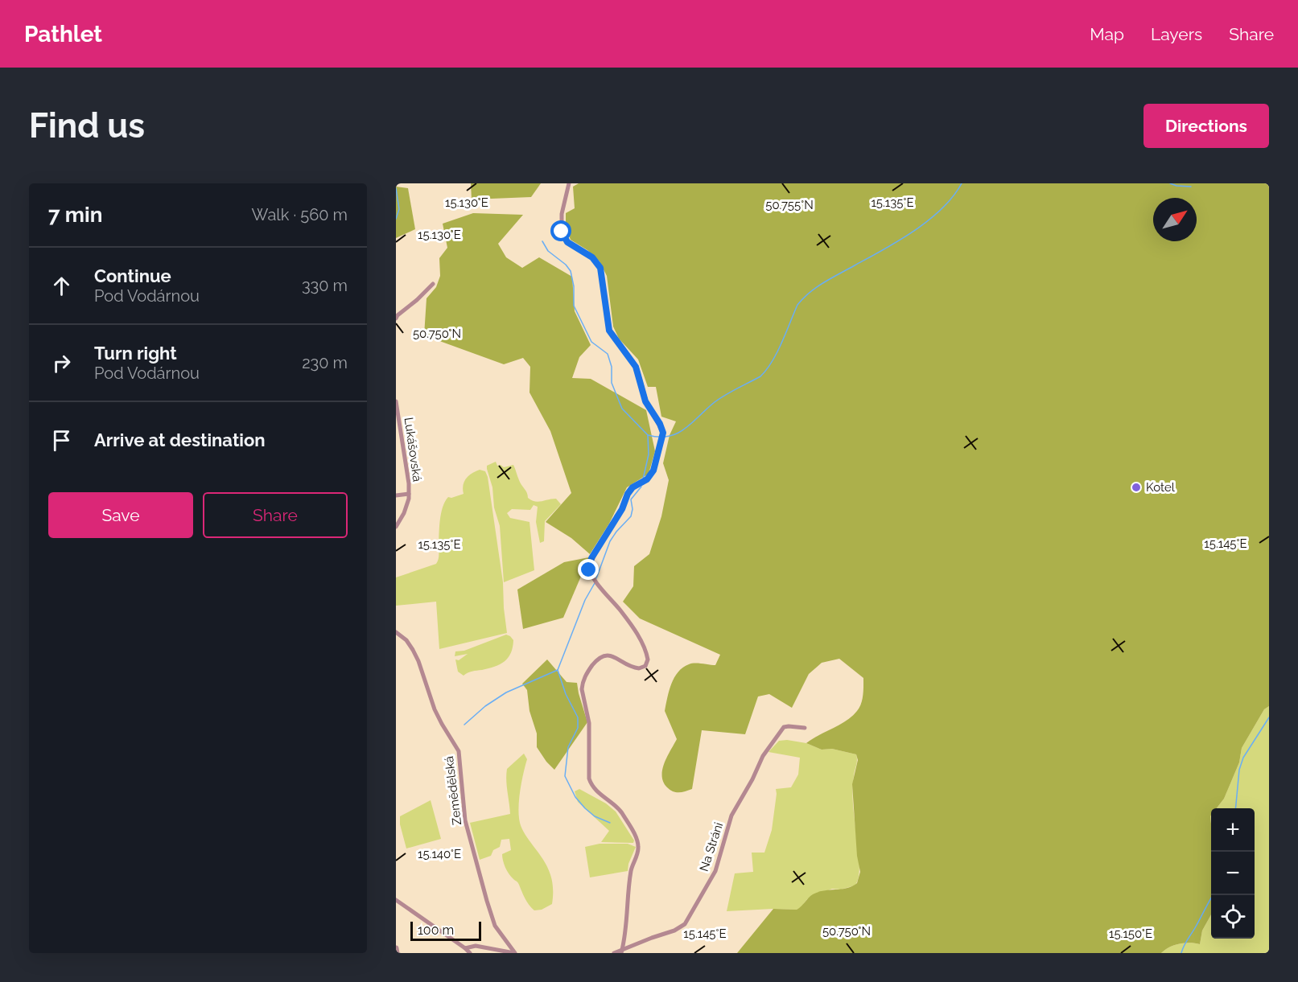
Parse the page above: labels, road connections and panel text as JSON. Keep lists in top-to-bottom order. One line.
{"streets":{"street":["Lukášovská","Zemědělská","Na Stráni"]},"places":["Kotel"],"scale_bar":"100 m","north":"top right","page":{"header":"Pathlet","nav":["Map","Layers","Share"],"buttons":["Directions",["Save","Share"]],"title":"Find us","heading":["7 min","Walk · 560 m"],"list":[["Continue","Pod Vodárnou","330 m"],["Turn right","Pod Vodárnou","230 m"],"Arrive at destination"],"map_buttons":["+","−"],"scale":"100 m"},"coordinates":["15.130°E","15.135°E","50.755°N","50.750°N","15.145°E","15.140°E","15.150°E"]}
